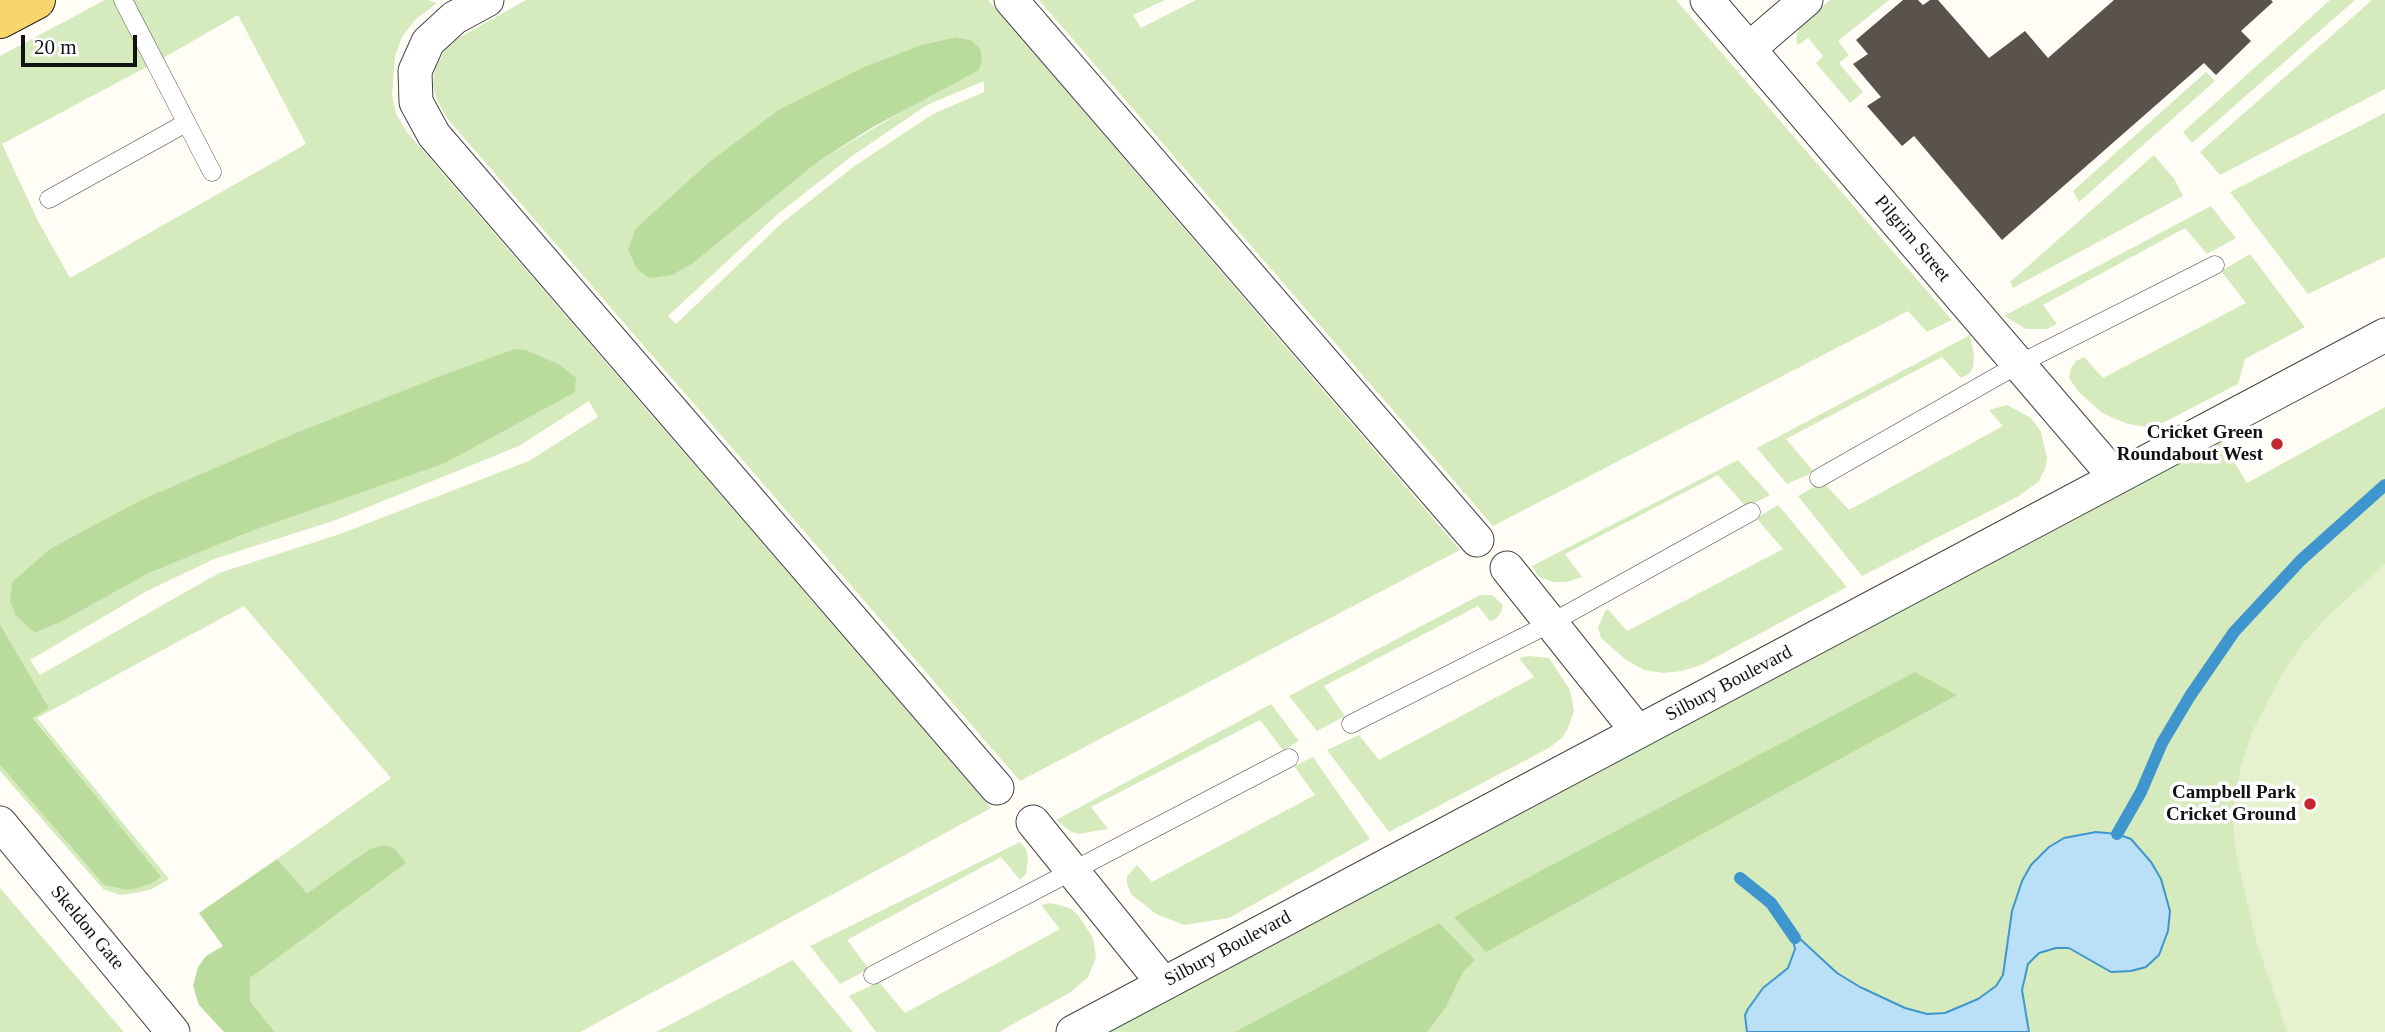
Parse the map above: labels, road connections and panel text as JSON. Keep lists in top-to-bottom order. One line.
{"streets":{"street":["Pilgrim Street","Silbury Boulevard","Skeldon Gate"]},"crossings":[["Pilgrim Street","Silbury Boulevard"]],"places":["Cricket Green Roundabout West","Campbell Park Cricket Ground"],"scale_bar":"20 m"}
